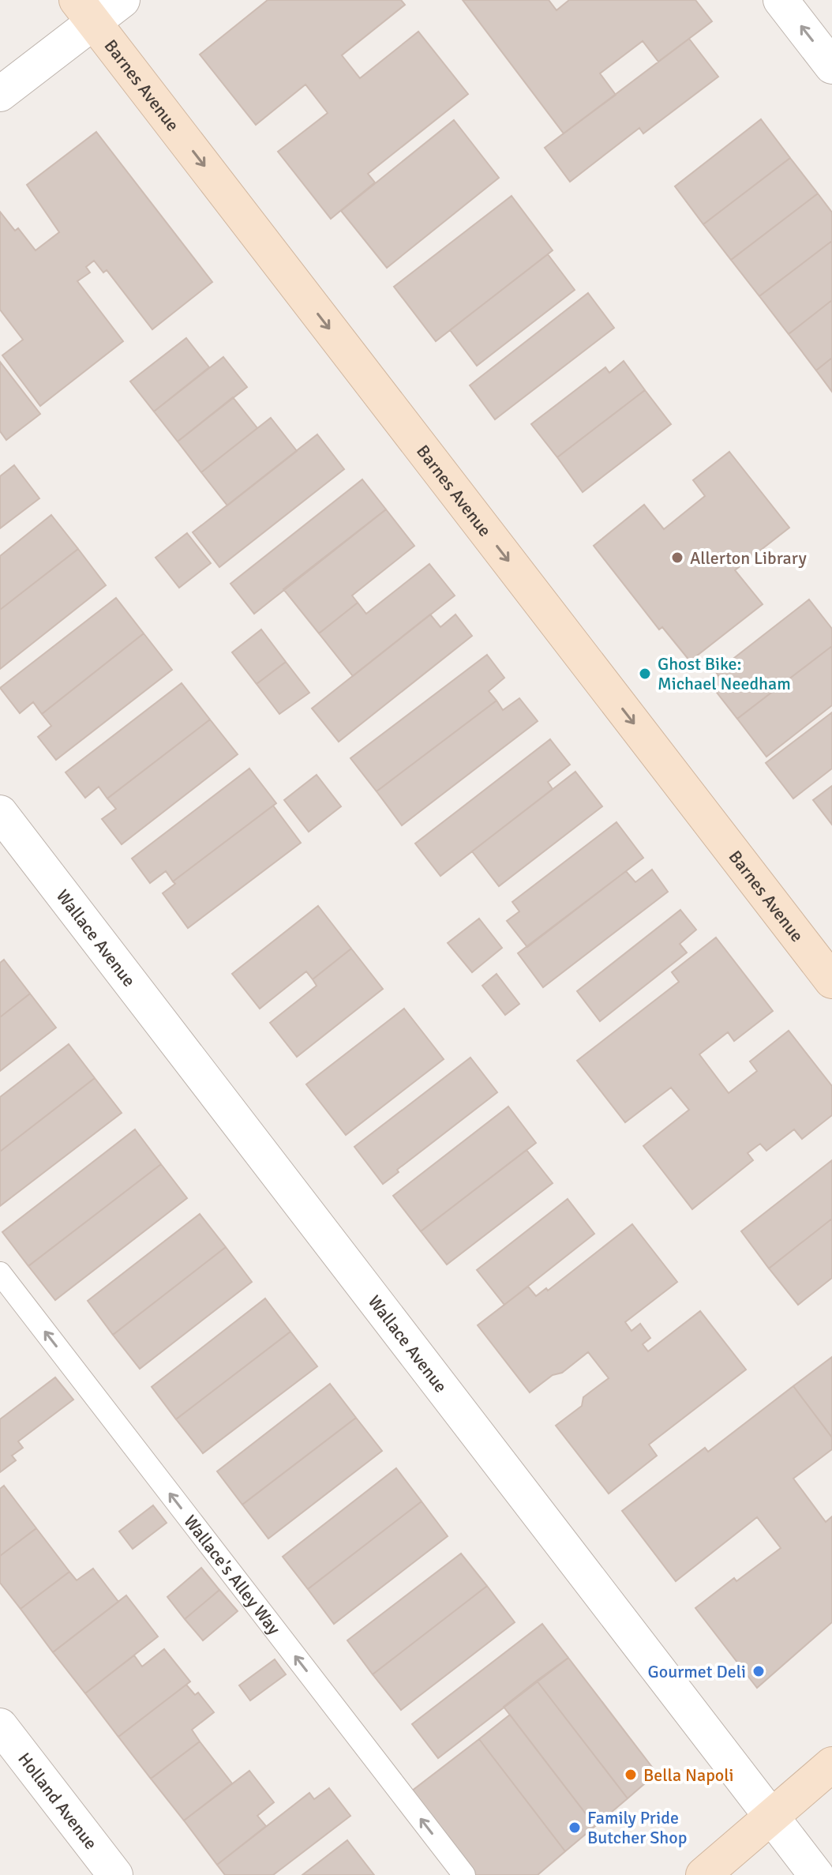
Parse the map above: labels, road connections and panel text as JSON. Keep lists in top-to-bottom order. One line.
{"streets":{"street":["Barnes Avenue","Wallace Avenue","Holland Avenue"],"lane":["Wallace's Alley Way"]},"one_way":["Barnes Avenue","Wallace's Alley Way"],"places":["Allerton Library","Ghost Bike: Michael Needham","Gourmet Deli","Bella Napoli","Family Pride Butcher Shop"]}
